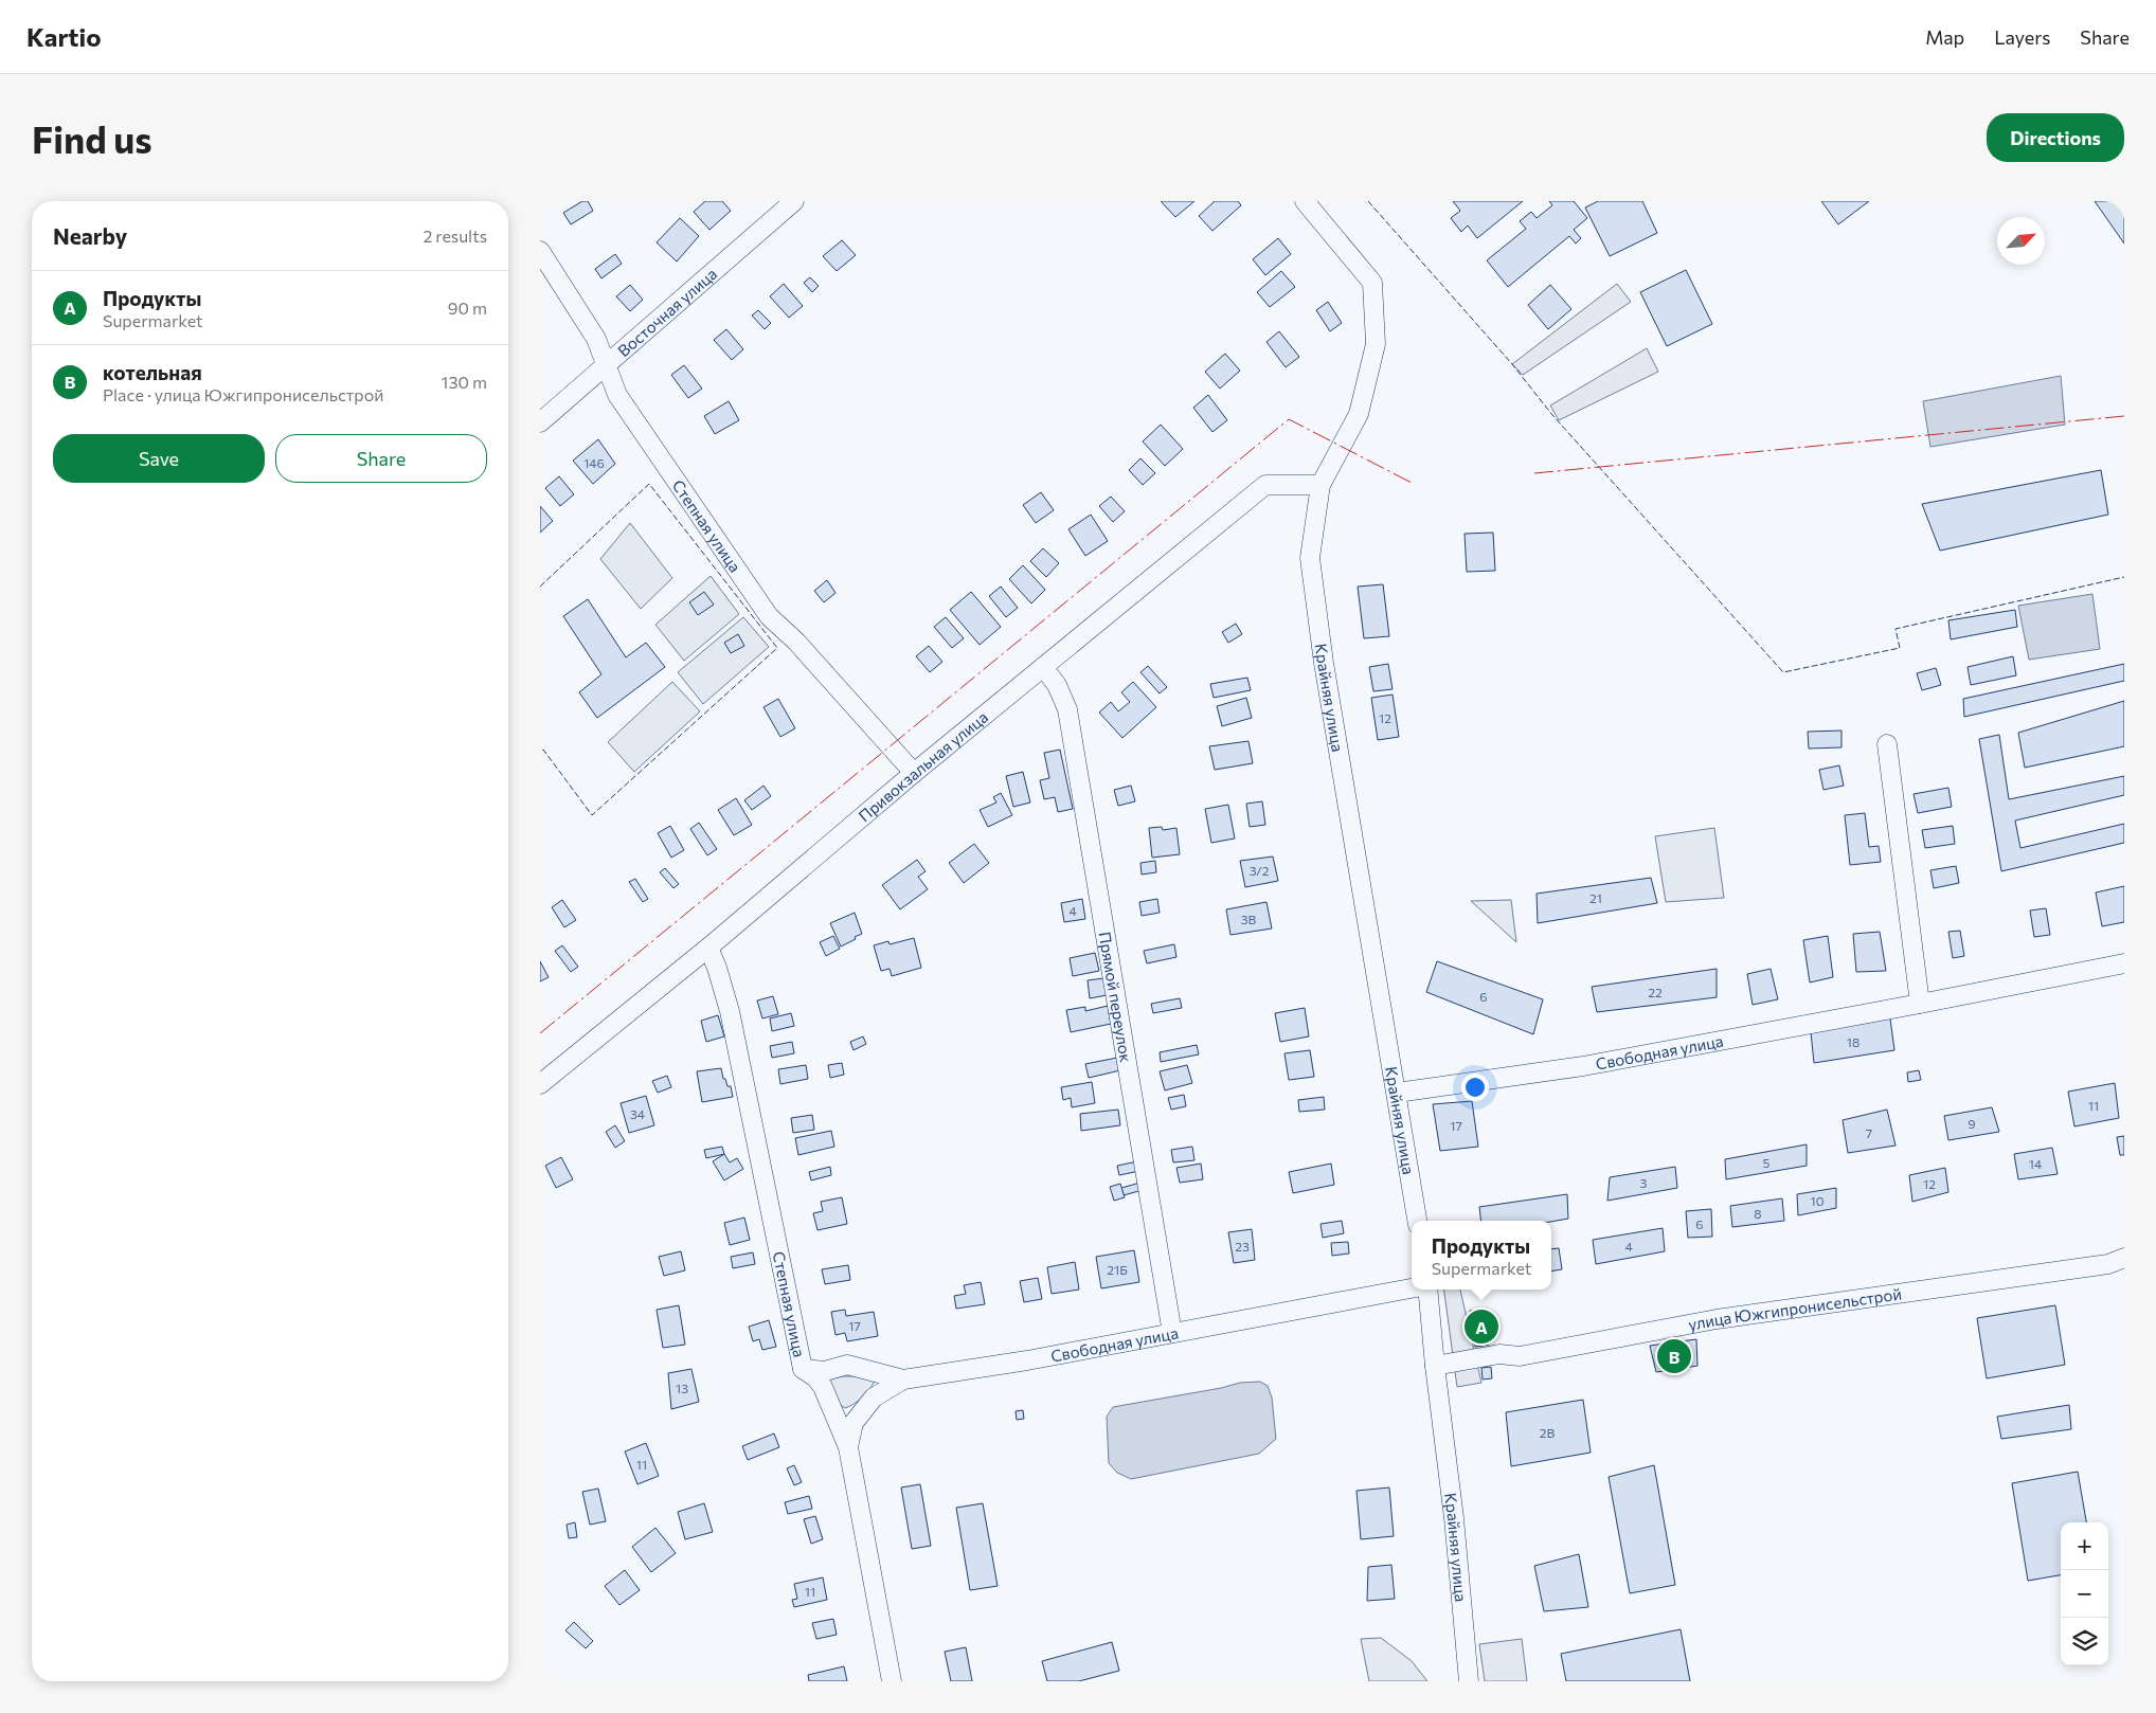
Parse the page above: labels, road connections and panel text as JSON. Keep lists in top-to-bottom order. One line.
{"streets":{"street":["Восточная улица","Степная улица","Крайняя улица","Привокзальная улица","Прямой переулок","Свободная улица","улица Южгипронисельстрой"]},"crossings":[["Восточная улица","Степная улица"],["Степная улица","Привокзальная улица"],["Степная улица","Свободная улица"],["Крайняя улица","Привокзальная улица"],["Крайняя улица","Свободная улица"],["Крайняя улица","улица Южгипронисельстрой"],["Привокзальная улица","Прямой переулок"],["Прямой переулок","Свободная улица"]],"house_numbers":["146","12","3/2","21","4","3В","22","6","18","11","34","9","17","7","5","14","3","12","10","8","6","23","4","21Б","17","13","2В","11","11"],"north":"top right","page":{"header":"Kartio","nav":["Map","Layers","Share"],"buttons":["Directions",["Save","Share"]],"title":"Find us","heading":["Nearby","2 results"],"list":[{"mark":"A","name":"Продукты","note":"Supermarket","value":"90 m"},{"mark":"B","name":"котельная","note":"Place · улица Южгипронисельстрой","value":"130 m"}],"popup":["Продукты","Supermarket"],"pins":["A","B"],"map_buttons":["+","−"]}}
